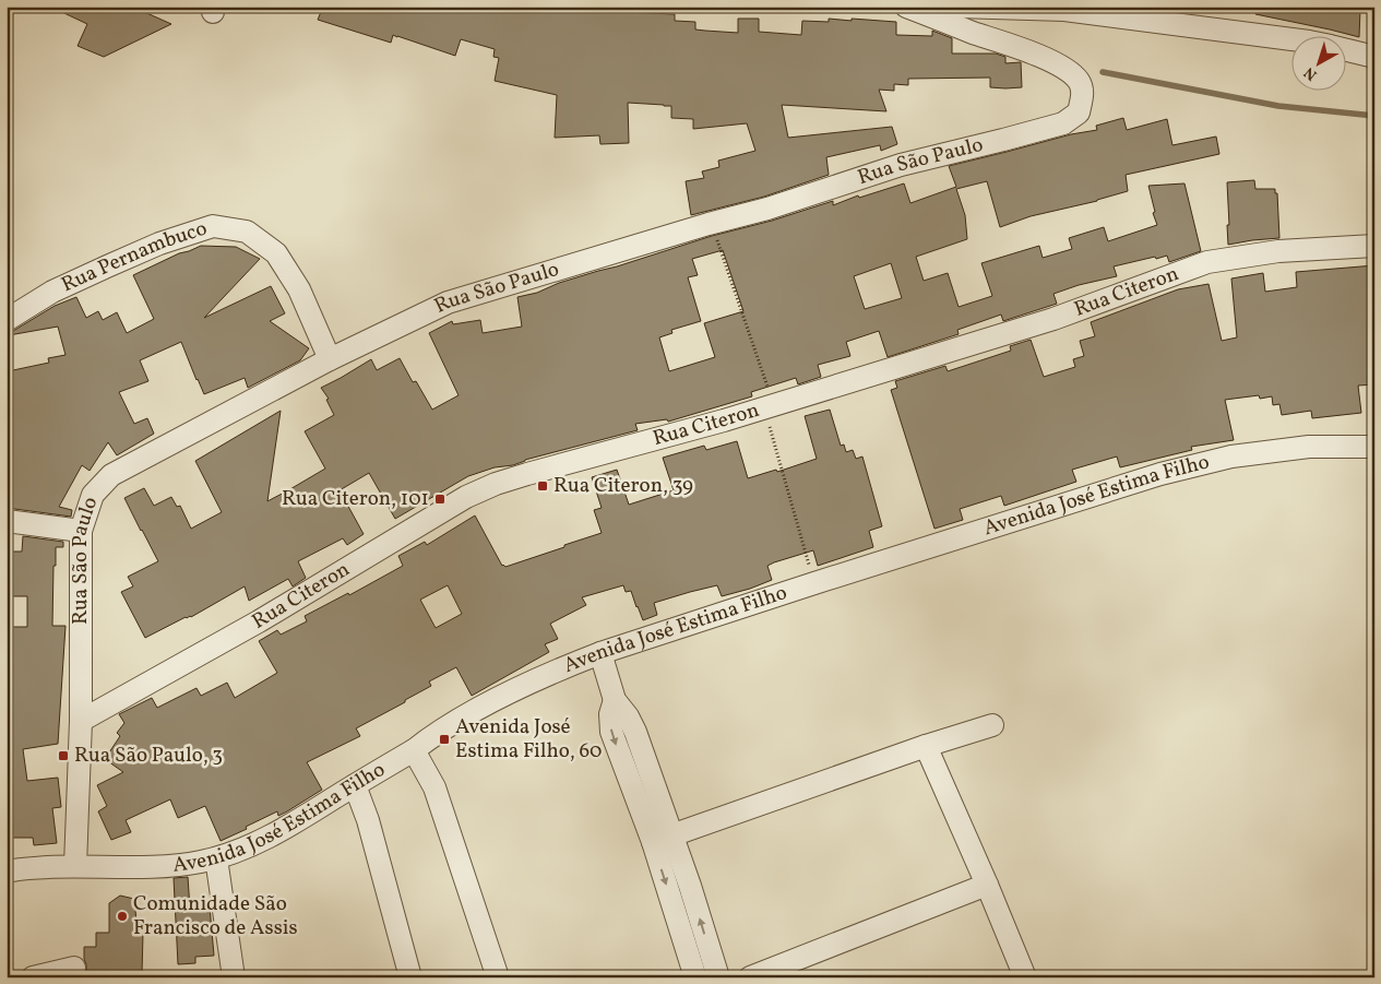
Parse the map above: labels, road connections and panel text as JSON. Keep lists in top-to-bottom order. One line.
{"streets":{"street":["Rua São Paulo","Rua Pernambuco","Rua Citeron","Avenida José Estima Filho"]},"crossings":[["Rua São Paulo","Rua Pernambuco"],["Rua São Paulo","Rua Citeron"],["Rua São Paulo","Avenida José Estima Filho"]],"places":{"transit":["Rua Citeron, 39","Rua Citeron, 101","Avenida José Estima Filho, 60","Rua São Paulo, 3"],"other":["Comunidade São Francisco de Assis"]},"north":"bottom left"}
